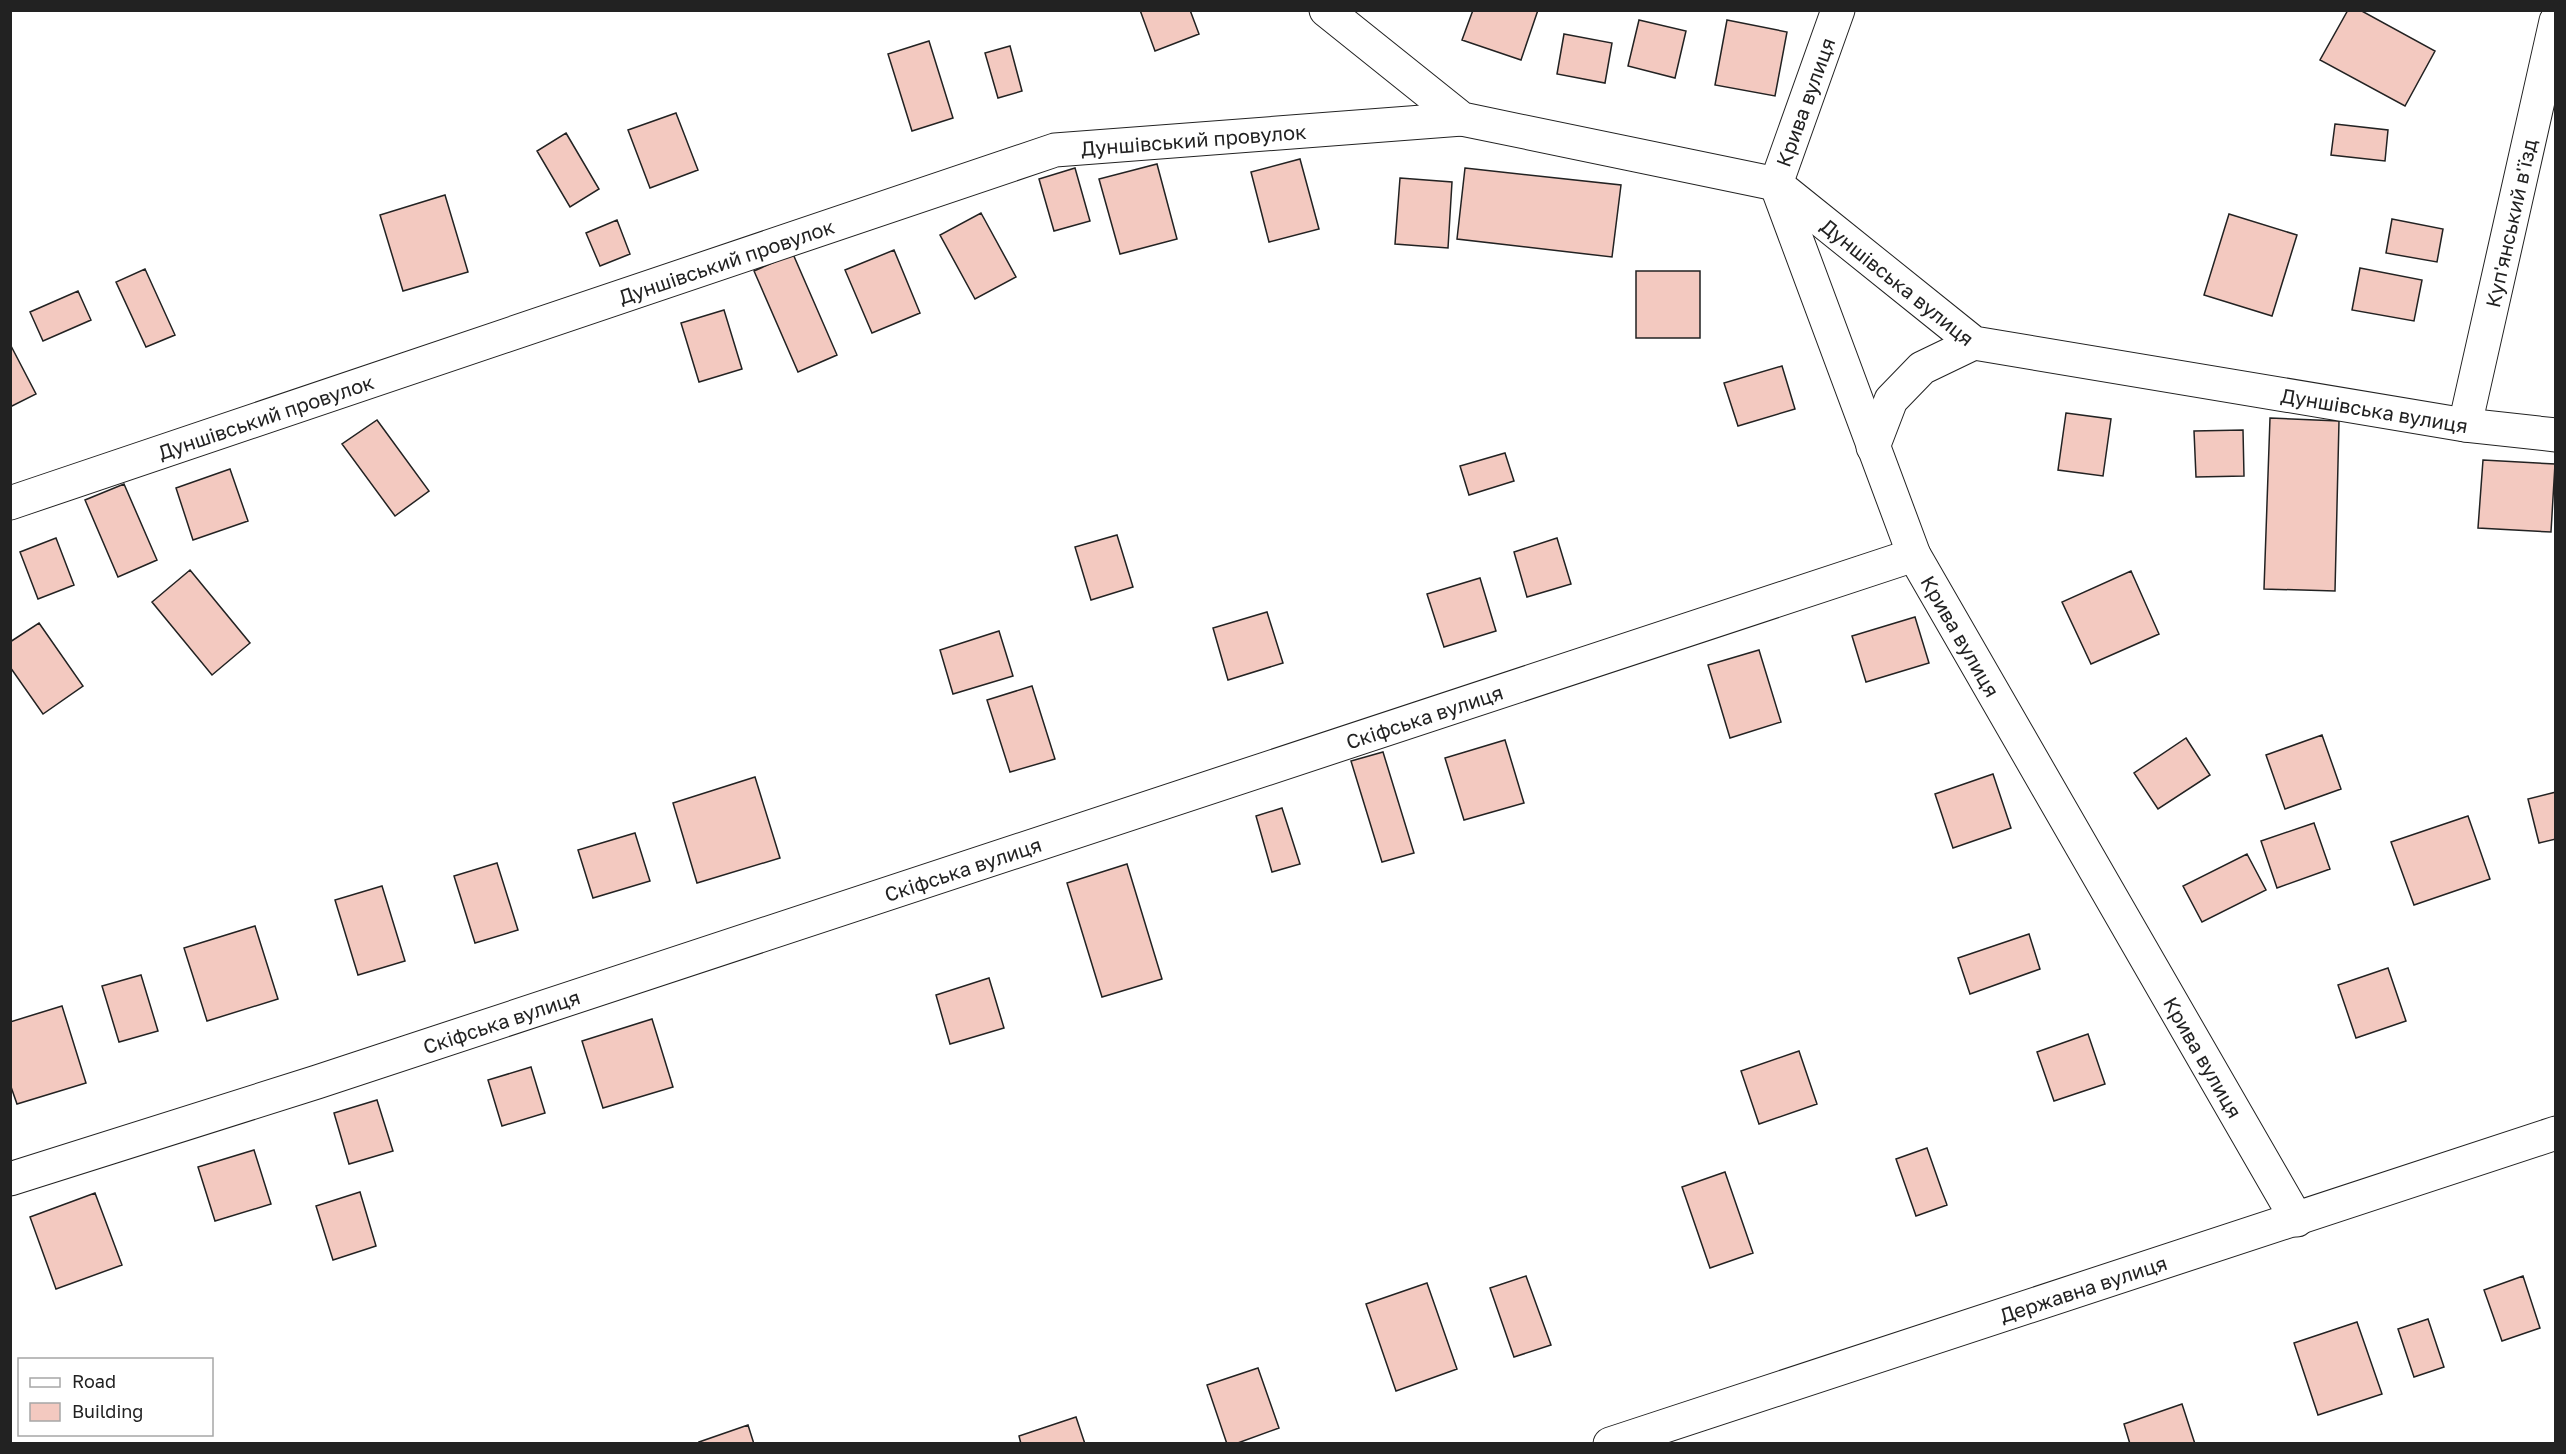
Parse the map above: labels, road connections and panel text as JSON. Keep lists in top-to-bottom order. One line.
{"streets":{"street":["Крива вулиця","Дуншівський провулок","Куп'янський в'їзд","Дуншівська вулиця","Скіфська вулиця","Державна вулиця"]},"crossings":[["Крива вулиця","Дуншівська вулиця"],["Крива вулиця","Скіфська вулиця"],["Крива вулиця","Державна вулиця"],["Дуншівський провулок","Дуншівська вулиця"],["Куп'янський в'їзд","Дуншівська вулиця"]],"legend":["Road","Building"]}
